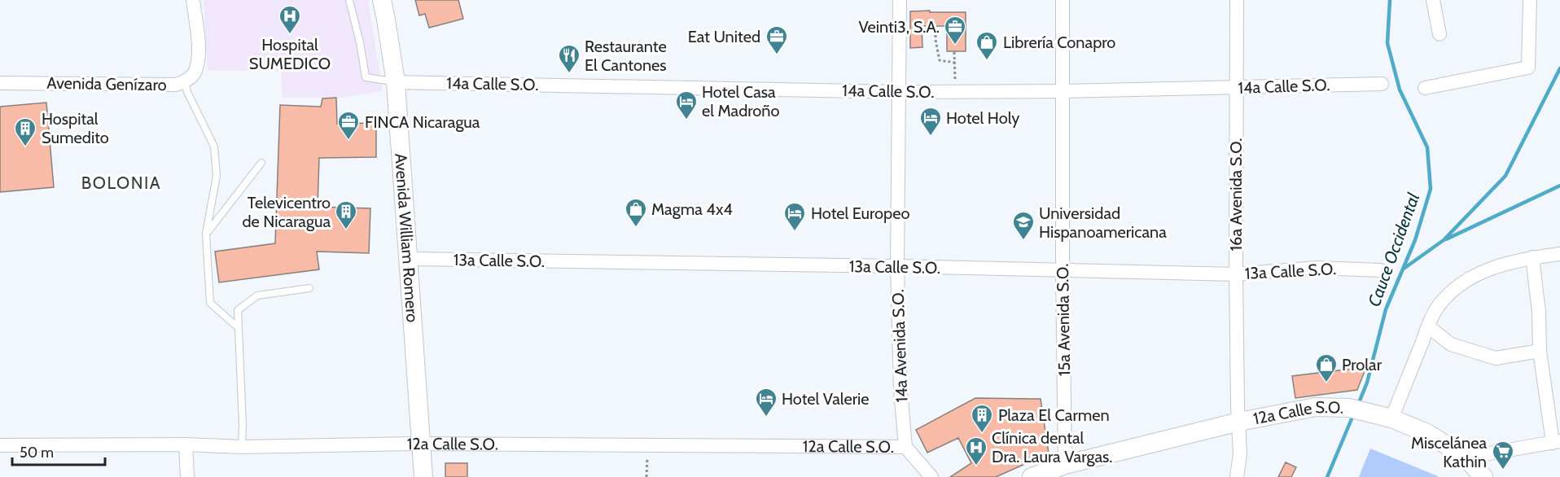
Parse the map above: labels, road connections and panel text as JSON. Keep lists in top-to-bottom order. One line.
{"streets":{"street":["Avenida Genízaro","14a Calle S.O.","16a Avenida S.O.","Avenida William Romero","13a Calle S.O.","15a Avenida S.O.","14a Avenida S.O.","12a Calle S.O."]},"crossings":[["14a Calle S.O.","16a Avenida S.O."],["14a Calle S.O.","Avenida William Romero"],["14a Calle S.O.","15a Avenida S.O."],["14a Calle S.O.","14a Avenida S.O."],["16a Avenida S.O.","13a Calle S.O."],["16a Avenida S.O.","12a Calle S.O."],["Avenida William Romero","13a Calle S.O."],["Avenida William Romero","12a Calle S.O."],["13a Calle S.O.","15a Avenida S.O."],["13a Calle S.O.","14a Avenida S.O."],["15a Avenida S.O.","12a Calle S.O."],["14a Avenida S.O.","12a Calle S.O."]],"districts":["BOLONIA"],"water":["Cauce Occidental"],"places":{"hospital":["Hospital SUMEDICO","Clínica dental Dra. Laura Vargas."],"office":["Veinti3, S.A.","Eat United","FINCA Nicaragua"],"shop":["Librería Conapro","Magma 4x4","Prolar"],"restaurant":["Restaurante El Cantones"],"hotel":["Hotel Casa el Madroño","Hotel Holy","Hotel Europeo","Hotel Valerie"],"building":["Hospital Sumedito","Televicentro de Nicaragua","Plaza El Carmen"],"school or university":["Universidad Hispanoamericana"],"supermarket":["Miscelánea Kathin"]},"scale_bar":"50 m"}
